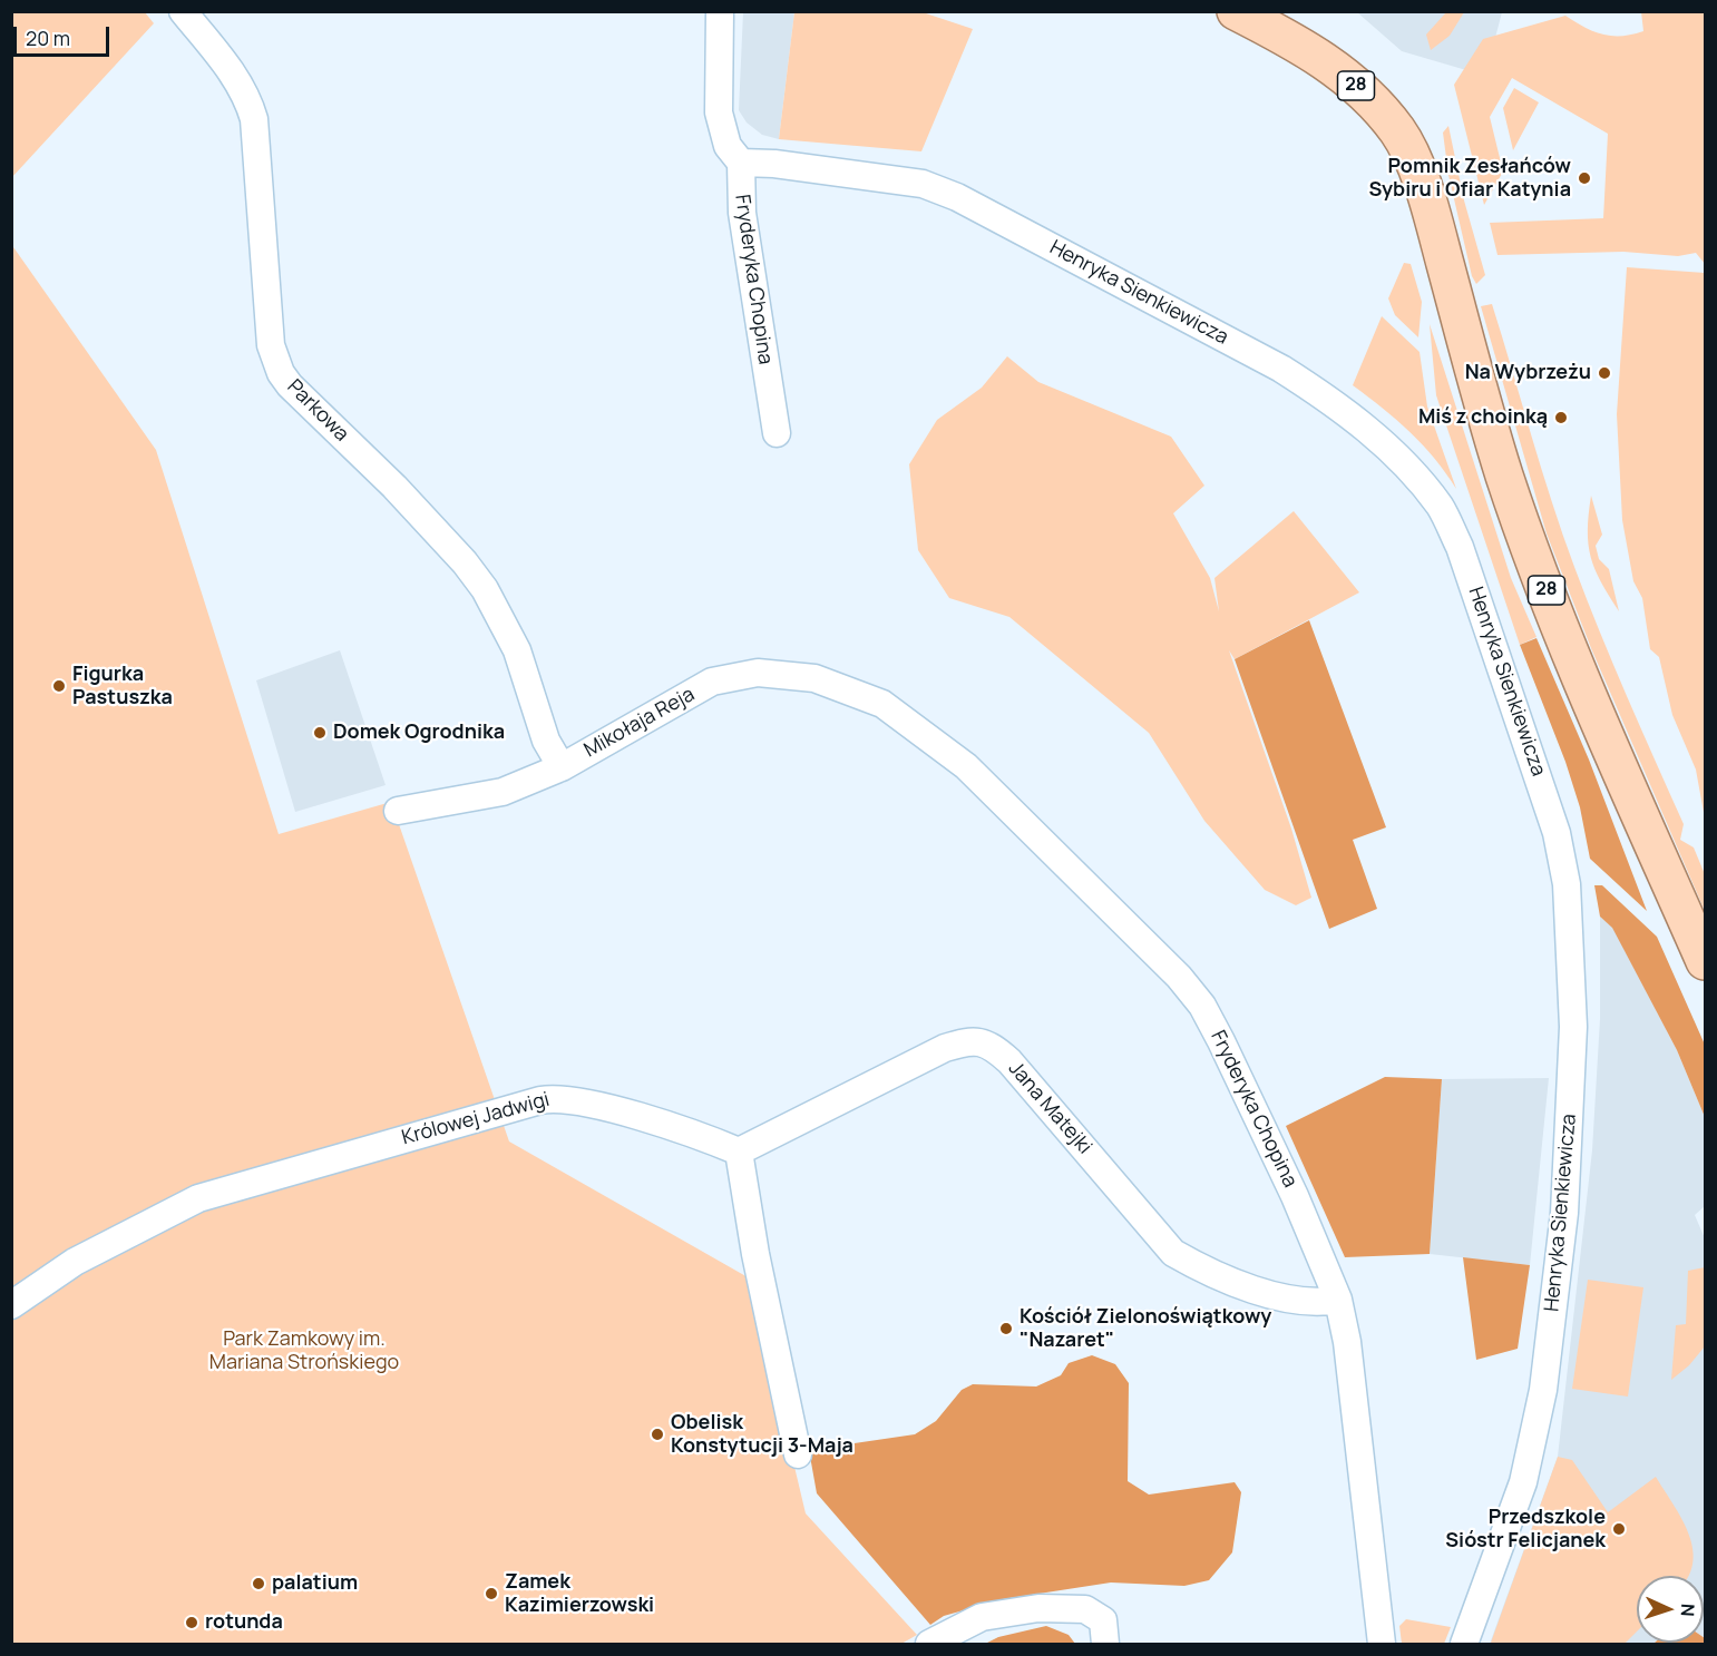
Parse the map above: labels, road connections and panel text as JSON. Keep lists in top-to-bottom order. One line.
{"streets":{"main road":["28"],"street":["Fryderyka Chopina","Henryka Sienkiewicza","Parkowa","Mikołaja Reja","Jana Matejki","Królowej Jadwigi"]},"crossings":[["Fryderyka Chopina","Henryka Sienkiewicza"],["Fryderyka Chopina","Mikołaja Reja"],["Fryderyka Chopina","Jana Matejki"],["Parkowa","Mikołaja Reja"],["Jana Matejki","Królowej Jadwigi"]],"parks":["Park Zamkowy im. Mariana Strońskiego"],"places":["Pomnik Zesłańców Sybiru i Ofiar Katynia","Na Wybrzeżu","Miś z choinką","Figurka Pastuszka","Domek Ogrodnika","Kościół Zielonoświątkowy \"Nazaret\"","Obelisk Konstytucji 3-Maja","Przedszkole Sióstr Felicjanek","palatium","Zamek Kazimierzowski","rotunda"],"scale_bar":"20 m","north":"right"}
